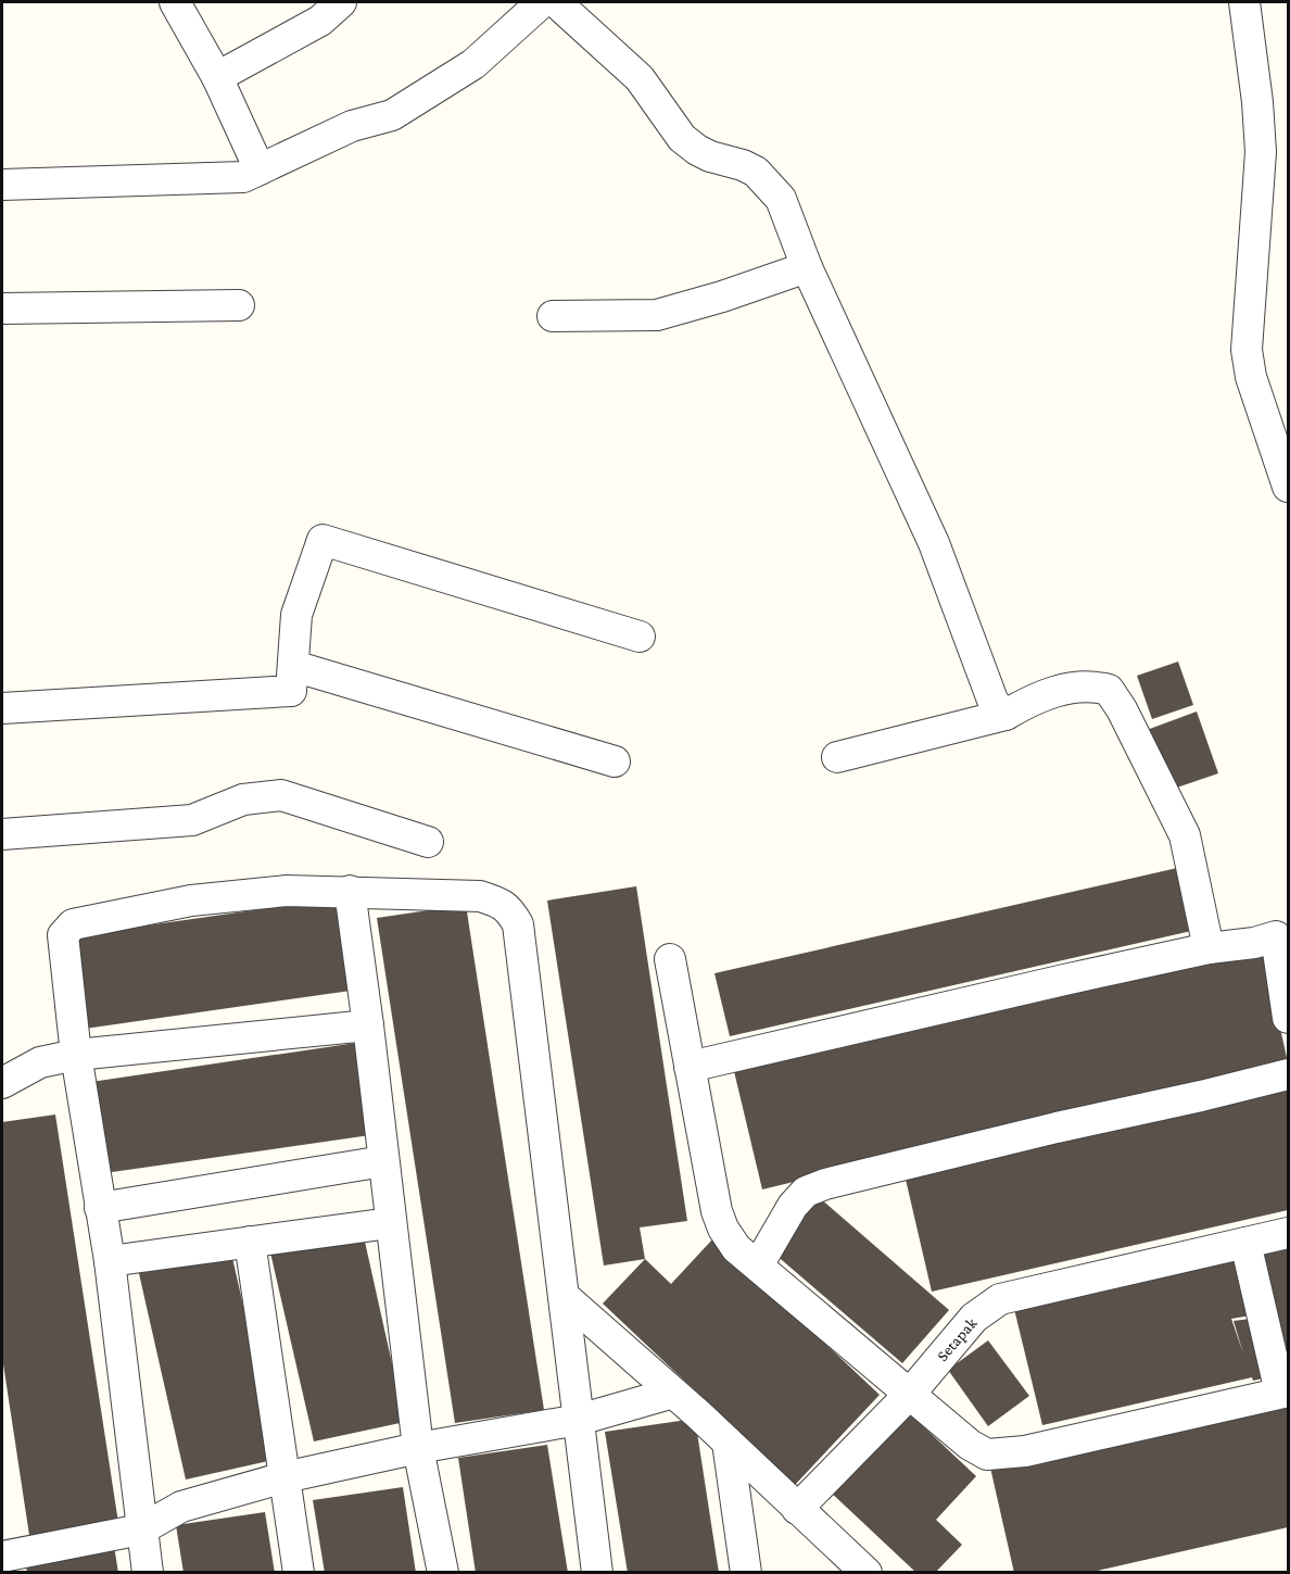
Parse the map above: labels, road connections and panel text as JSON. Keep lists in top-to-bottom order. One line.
{"streets":{"street":["Setapak"]}}
